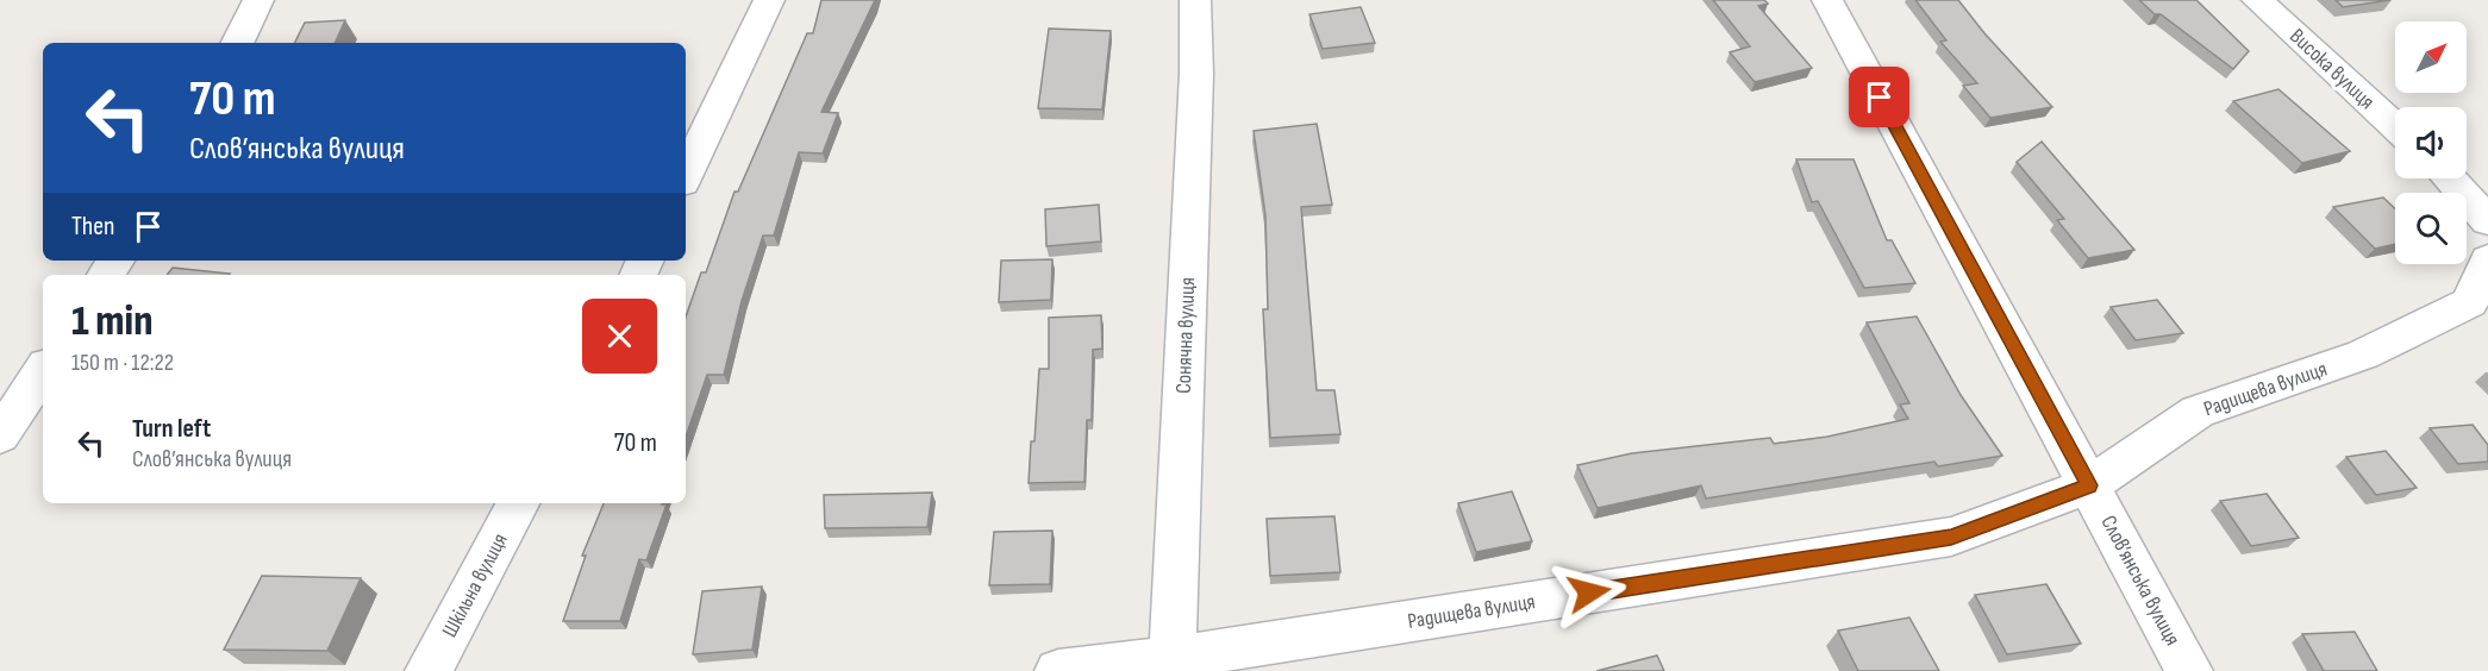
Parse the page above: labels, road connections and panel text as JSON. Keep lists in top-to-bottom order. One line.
{"streets":{"street":["Висока вулиця","Сонячна вулиця","Радищева вулиця","Слов’янська вулиця","Шкільна вулиця"]},"crossings":[["Сонячна вулиця","Радищева вулиця"],["Радищева вулиця","Слов’янська вулиця"]],"north":"top right","page":{"turn":["70 m","Слов’янська вулиця"],"then":"Then","heading":["1 min","150 m · 12:22"],"list":[{"name":"Turn left","note":"Слов’янська вулиця","value":"70 m"}]}}
